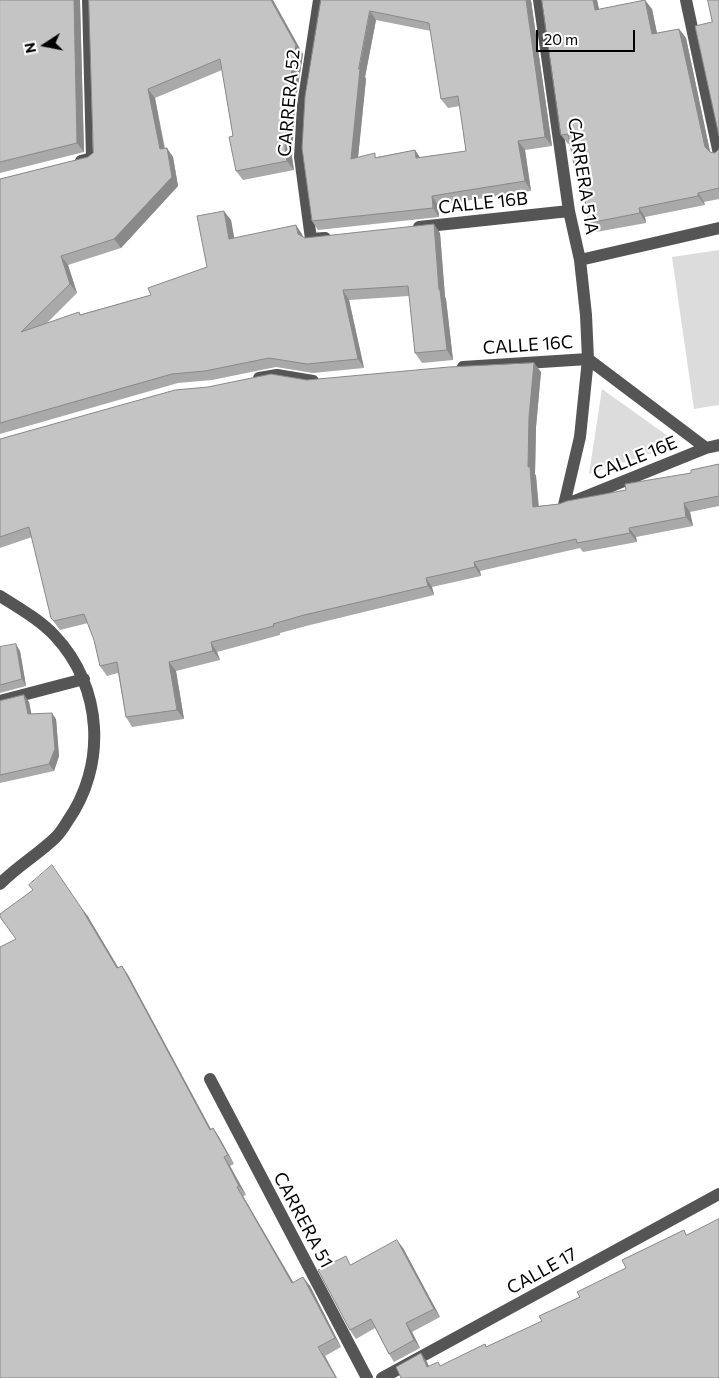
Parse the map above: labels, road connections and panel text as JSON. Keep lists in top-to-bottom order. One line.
{"streets":{"street":["CARRERA 52","CARRERA 51A","CALLE 16B","CALLE 16C","CALLE 16E","CARRERA 51","CALLE 17"]},"crossings":[["CARRERA 51A","CALLE 16B"],["CARRERA 51A","CALLE 16C"],["CARRERA 51A","CALLE 16E"]],"scale_bar":"20 m","north":"left"}
